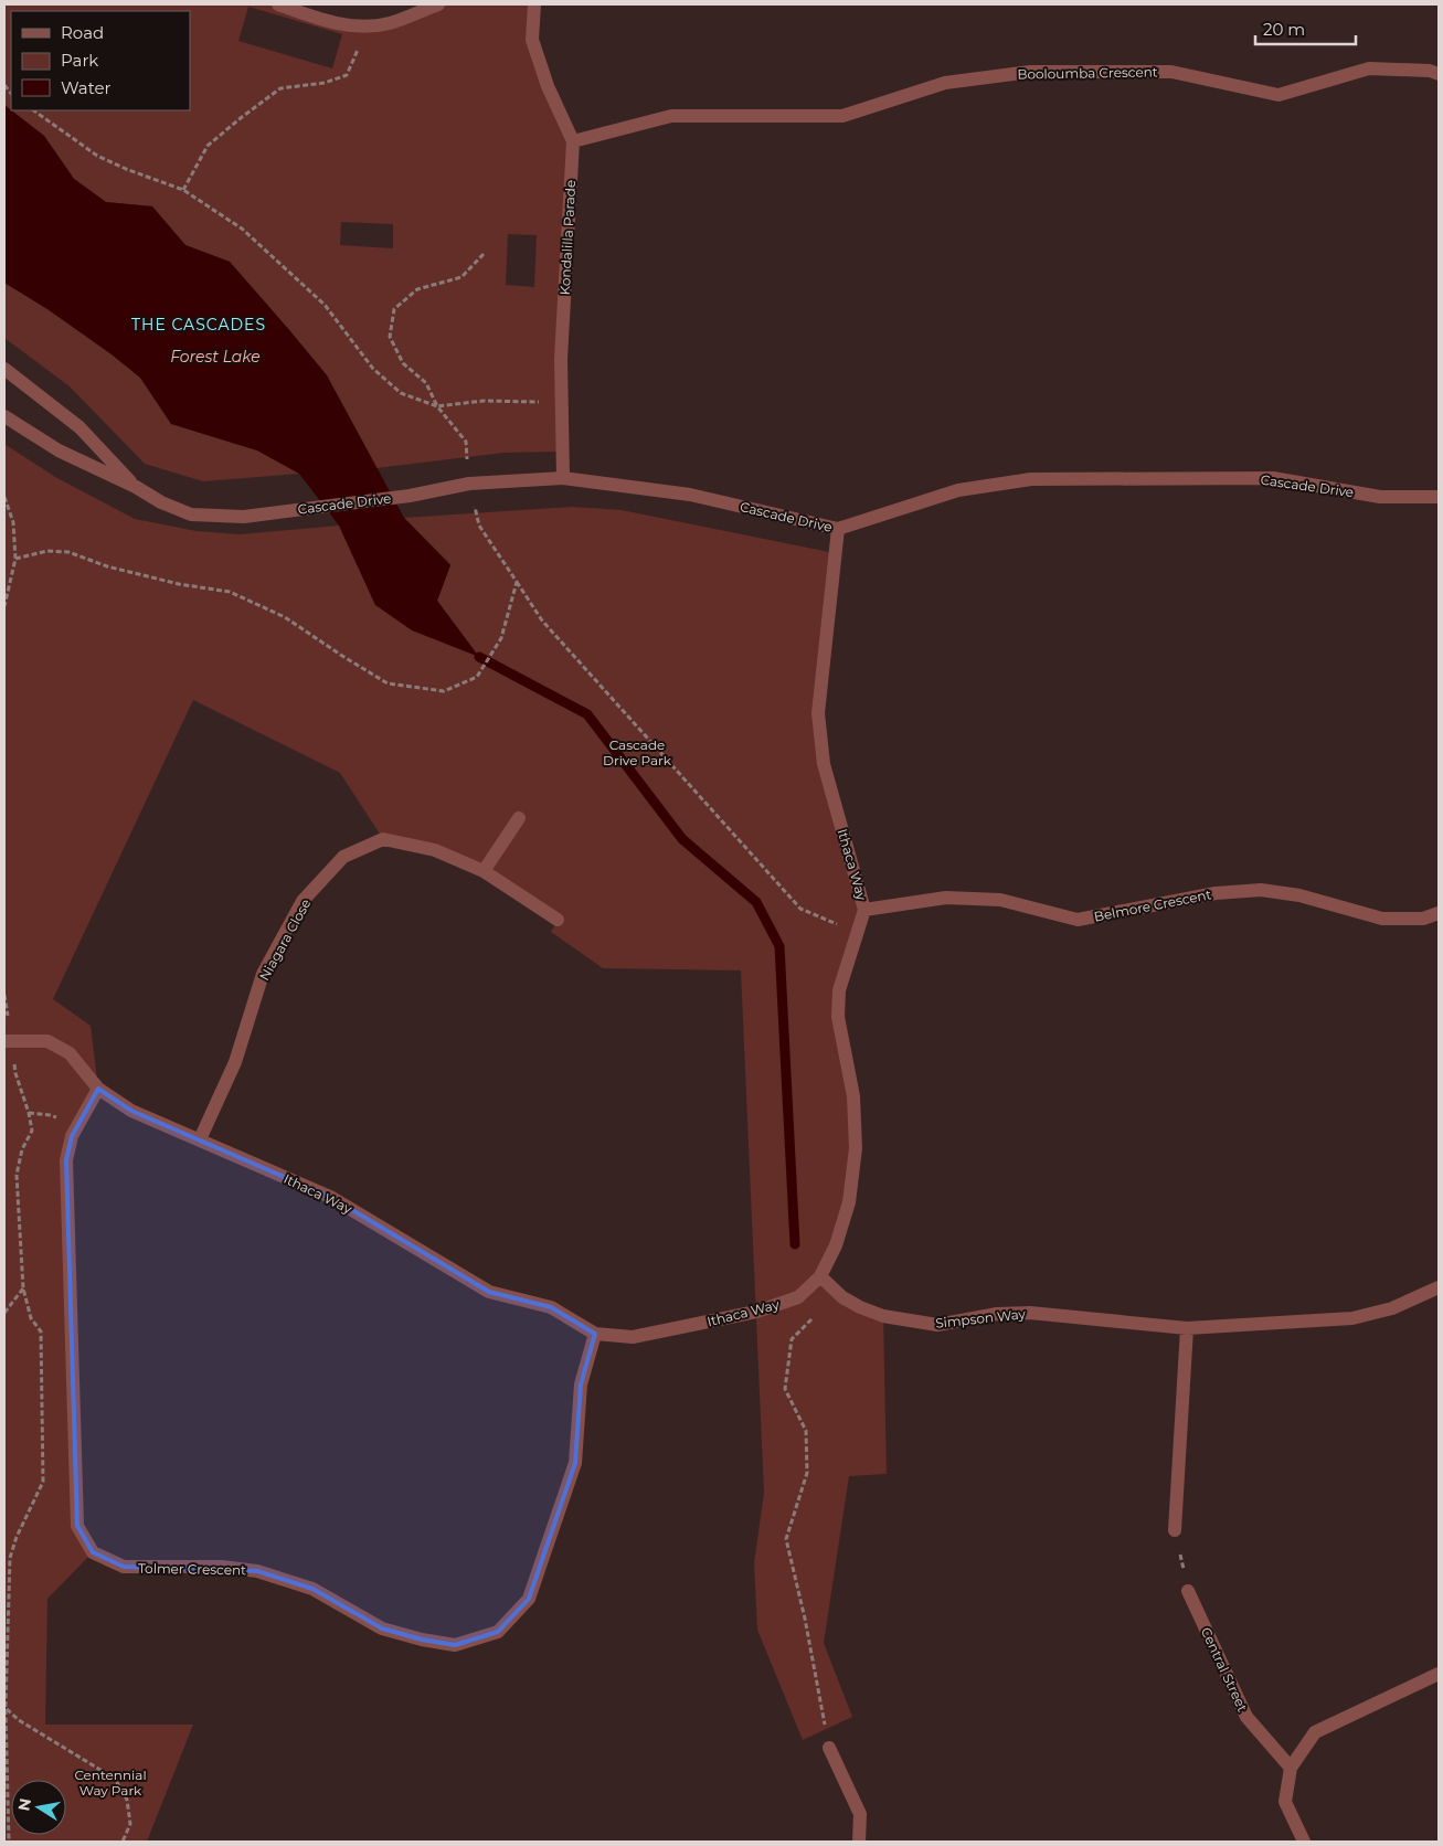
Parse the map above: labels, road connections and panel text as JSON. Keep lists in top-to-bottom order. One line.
{"streets":{"street":["Booloumba Crescent","Kondalilla Parade","Cascade Drive","Ithaca Way","Belmore Crescent","Niagara Close","Simpson Way","Tolmer Crescent","Central Street"]},"crossings":[["Booloumba Crescent","Kondalilla Parade"],["Kondalilla Parade","Cascade Drive"],["Cascade Drive","Ithaca Way"],["Ithaca Way","Belmore Crescent"],["Ithaca Way","Niagara Close"],["Ithaca Way","Simpson Way"],["Ithaca Way","Tolmer Crescent"]],"districts":["THE CASCADES"],"water":["Forest Lake"],"parks":["Cascade Drive Park","Centennial Way Park"],"legend":["Road","Park","Water"],"scale_bar":"20 m","north":"left"}
